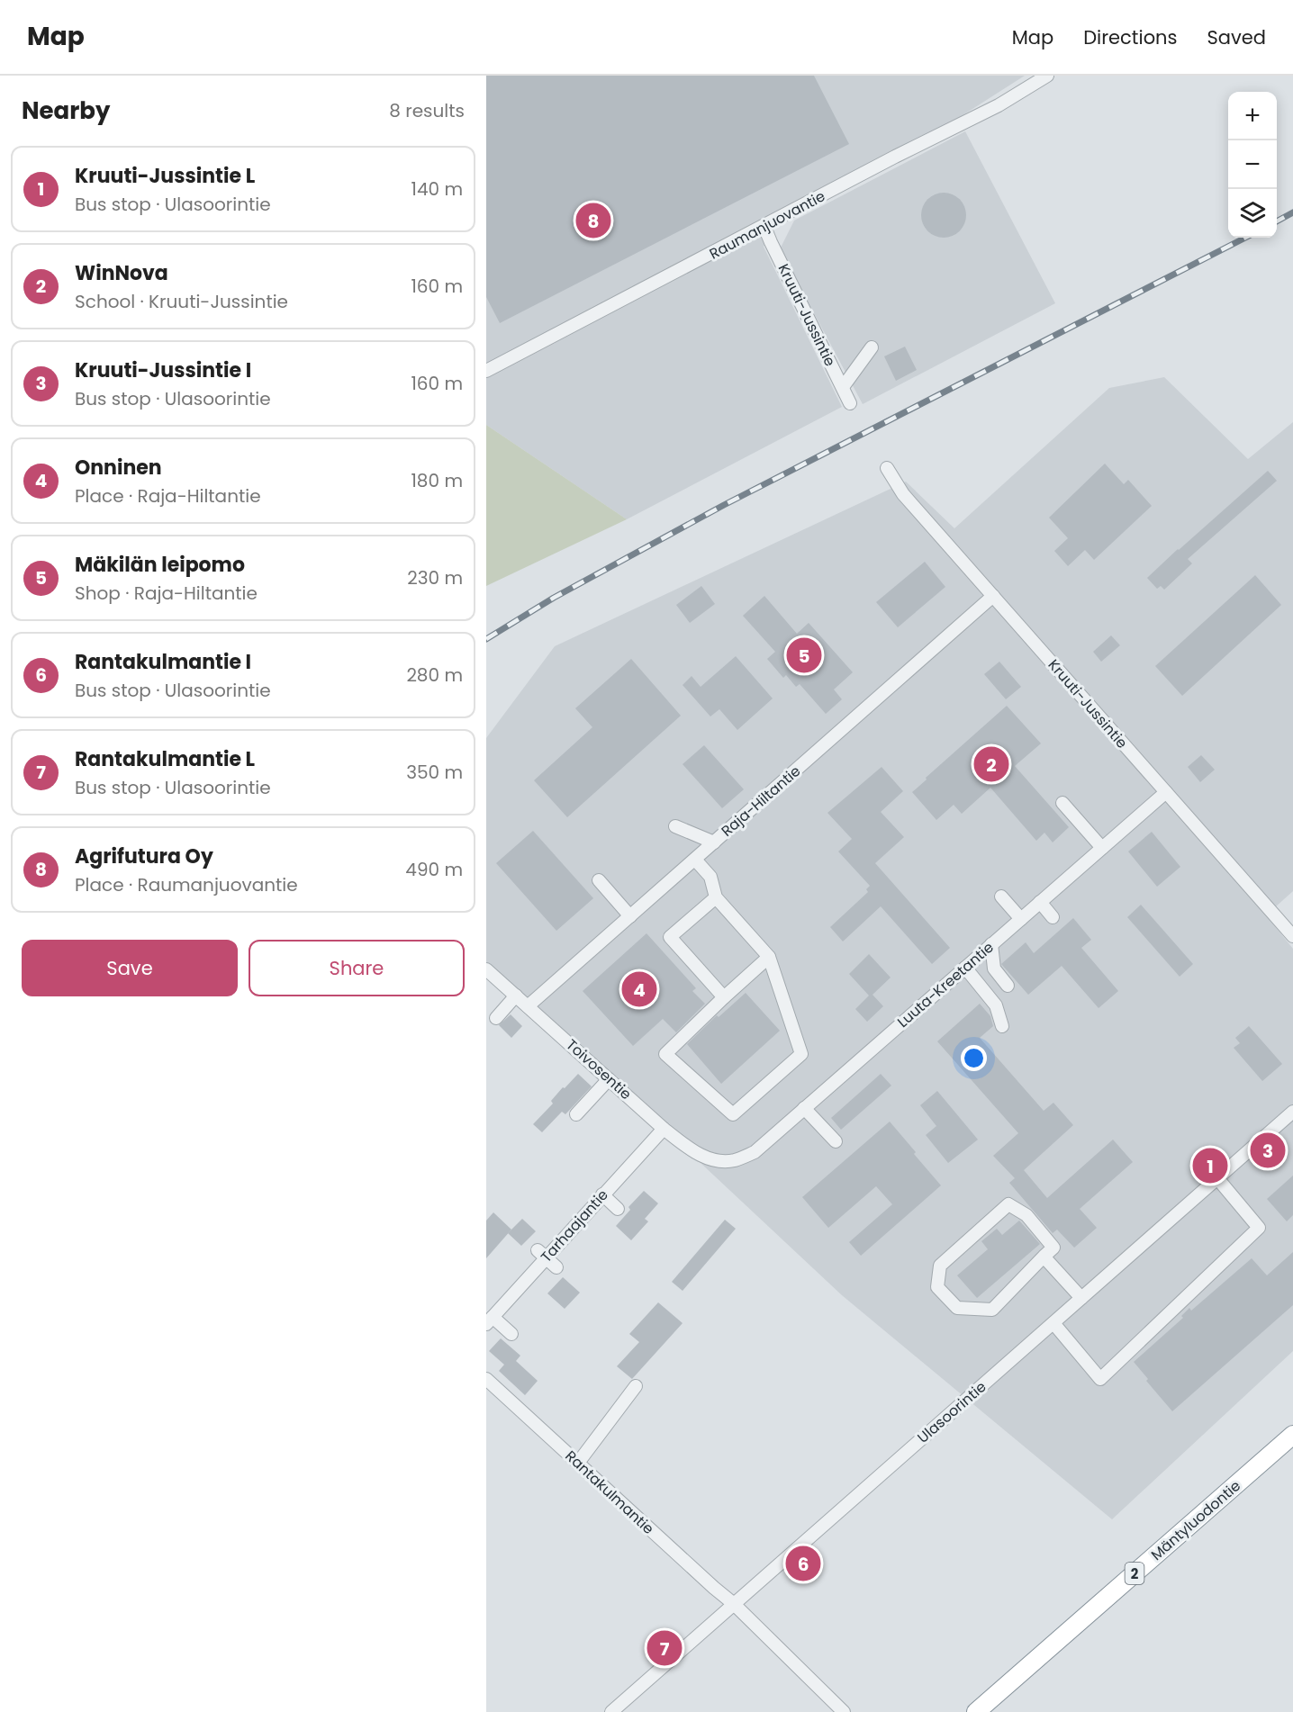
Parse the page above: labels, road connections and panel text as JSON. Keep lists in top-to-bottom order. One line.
{"streets":{"highway":["Mäntyluodontie","2"],"street":["Raumanjuovantie","Kruuti-Jussintie","Raja-Hiltantie","Luuta-Kreetantie","Toivosentie","Tarhaajantie","Ulasoorintie","Rantakulmantie"]},"crossings":[["Raumanjuovantie","Kruuti-Jussintie"],["Kruuti-Jussintie","Raja-Hiltantie"],["Kruuti-Jussintie","Luuta-Kreetantie"],["Raja-Hiltantie","Toivosentie"],["Luuta-Kreetantie","Toivosentie"],["Toivosentie","Tarhaajantie"],["Ulasoorintie","Rantakulmantie"]],"page":{"header":"Map","nav":["Map","Directions","Saved"],"heading":["Nearby","8 results"],"map_buttons":["+","−"],"list":[{"mark":"1","name":"Kruuti-Jussintie L","note":"Bus stop · Ulasoorintie","value":"140 m"},{"mark":"2","name":"WinNova","note":"School · Kruuti-Jussintie","value":"160 m"},{"mark":"3","name":"Kruuti-Jussintie I","note":"Bus stop · Ulasoorintie","value":"160 m"},{"mark":"4","name":"Onninen","note":"Place · Raja-Hiltantie","value":"180 m"},{"mark":"5","name":"Mäkilän leipomo","note":"Shop · Raja-Hiltantie","value":"230 m"},{"mark":"6","name":"Rantakulmantie I","note":"Bus stop · Ulasoorintie","value":"280 m"},{"mark":"7","name":"Rantakulmantie L","note":"Bus stop · Ulasoorintie","value":"350 m"},{"mark":"8","name":"Agrifutura Oy","note":"Place · Raumanjuovantie","value":"490 m"}],"pins":["8","5","2","4","3","1","6","7"],"buttons":["Save","Share"]}}
